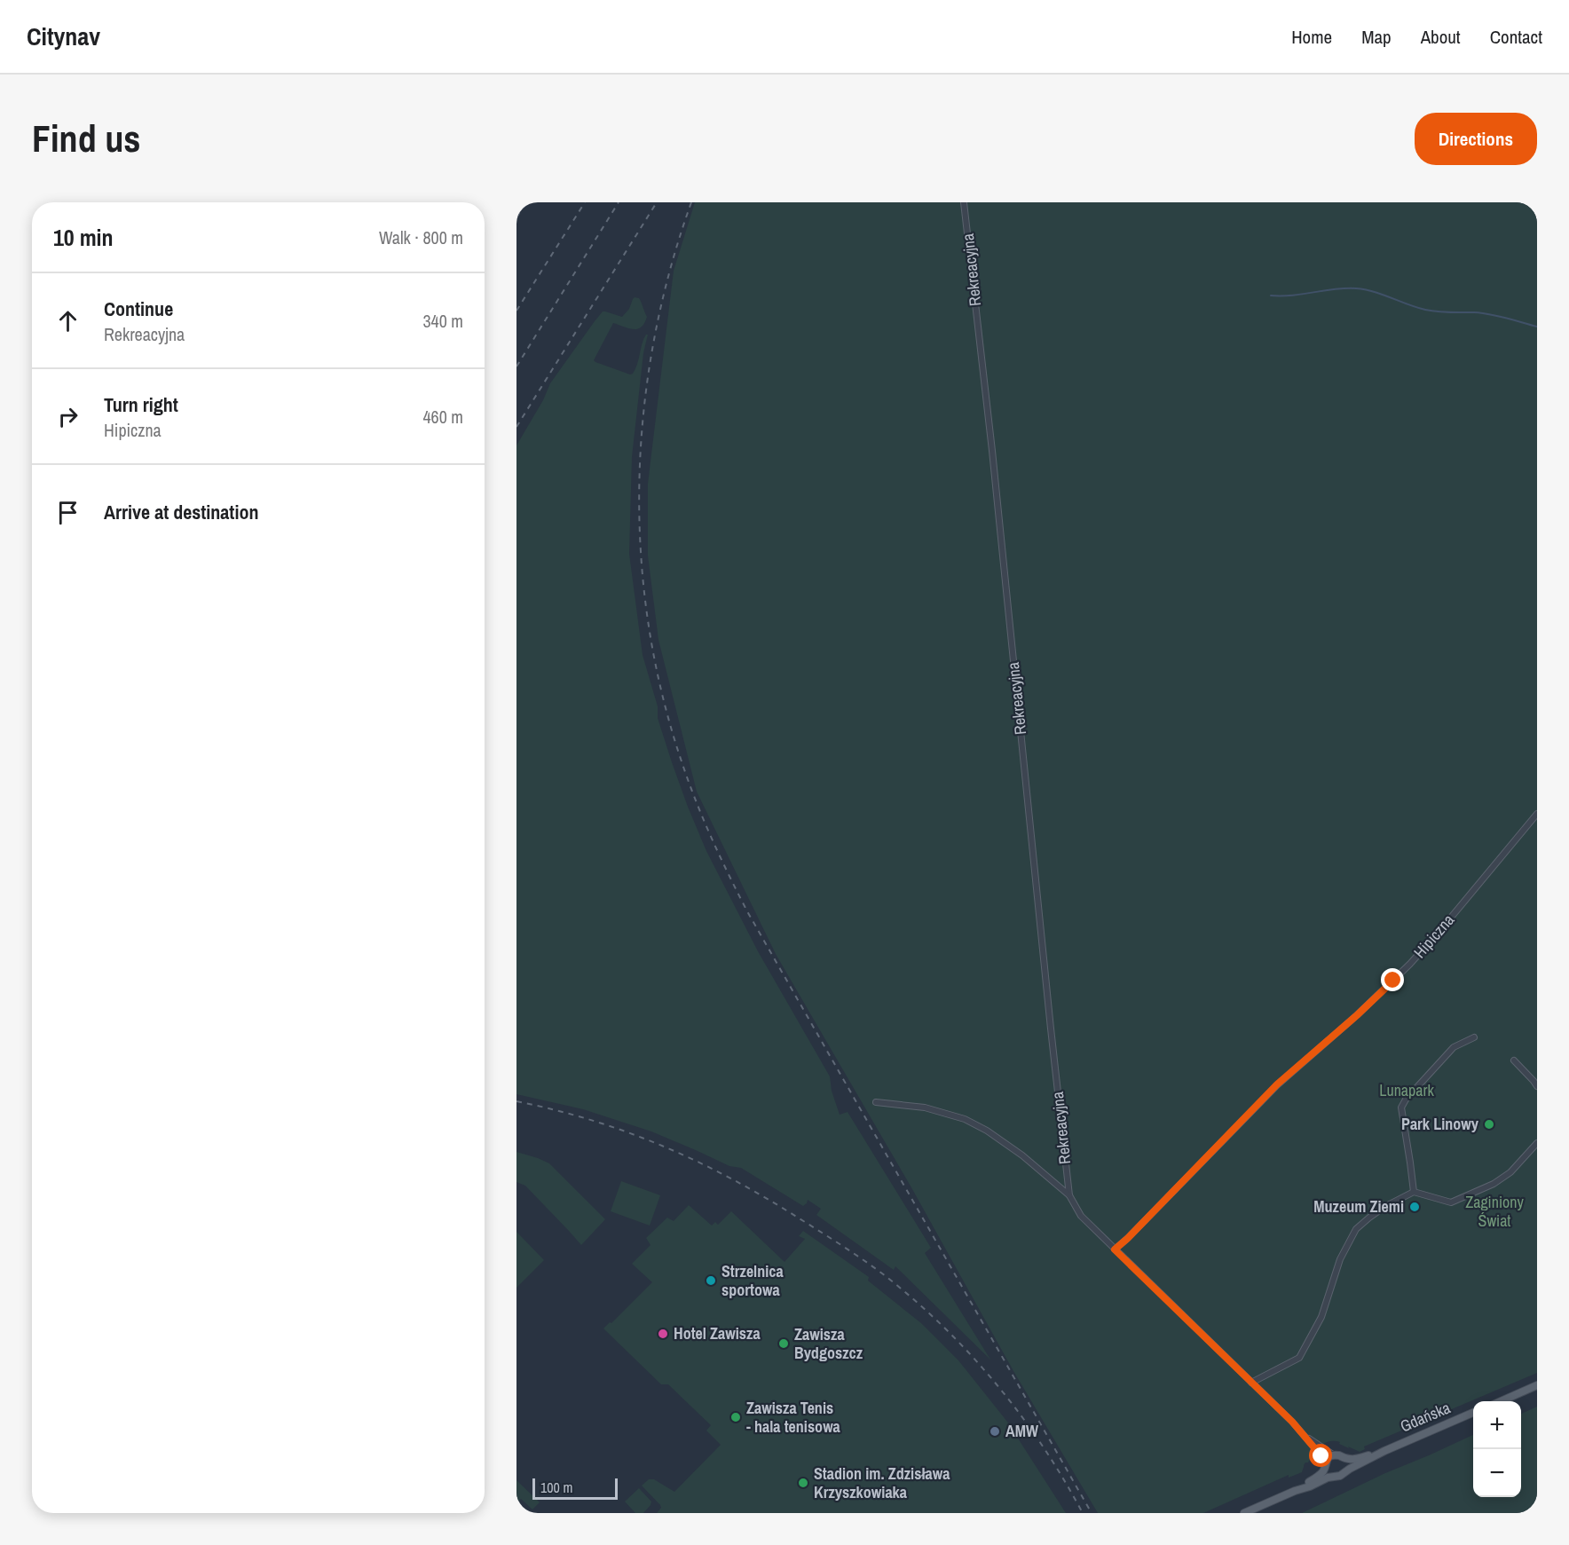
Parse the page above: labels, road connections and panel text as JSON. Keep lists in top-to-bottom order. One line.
{"streets":{"main road":["Gdańska"],"street":["Rekreacyjna","Hipiczna"]},"crossings":[["Rekreacyjna","Hipiczna"],["Rekreacyjna","Gdańska"]],"parks":["Lunapark","Zaginiony Świat"],"places":["Park Linowy","Muzeum Ziemi","Strzelnica sportowa","Hotel Zawisza","Zawisza Bydgoszcz","Zawisza Tenis - hala tenisowa","AMW","Stadion im. Zdzisława Krzyszkowiaka"],"scale_bar":"100 m","page":{"header":"Citynav","nav":["Home","Map","About","Contact"],"buttons":"Directions","title":"Find us","heading":["10 min","Walk · 800 m"],"list":[["Continue","Rekreacyjna","340 m"],["Turn right","Hipiczna","460 m"],"Arrive at destination"],"map_buttons":["+","−"],"scale":"100 m"}}
